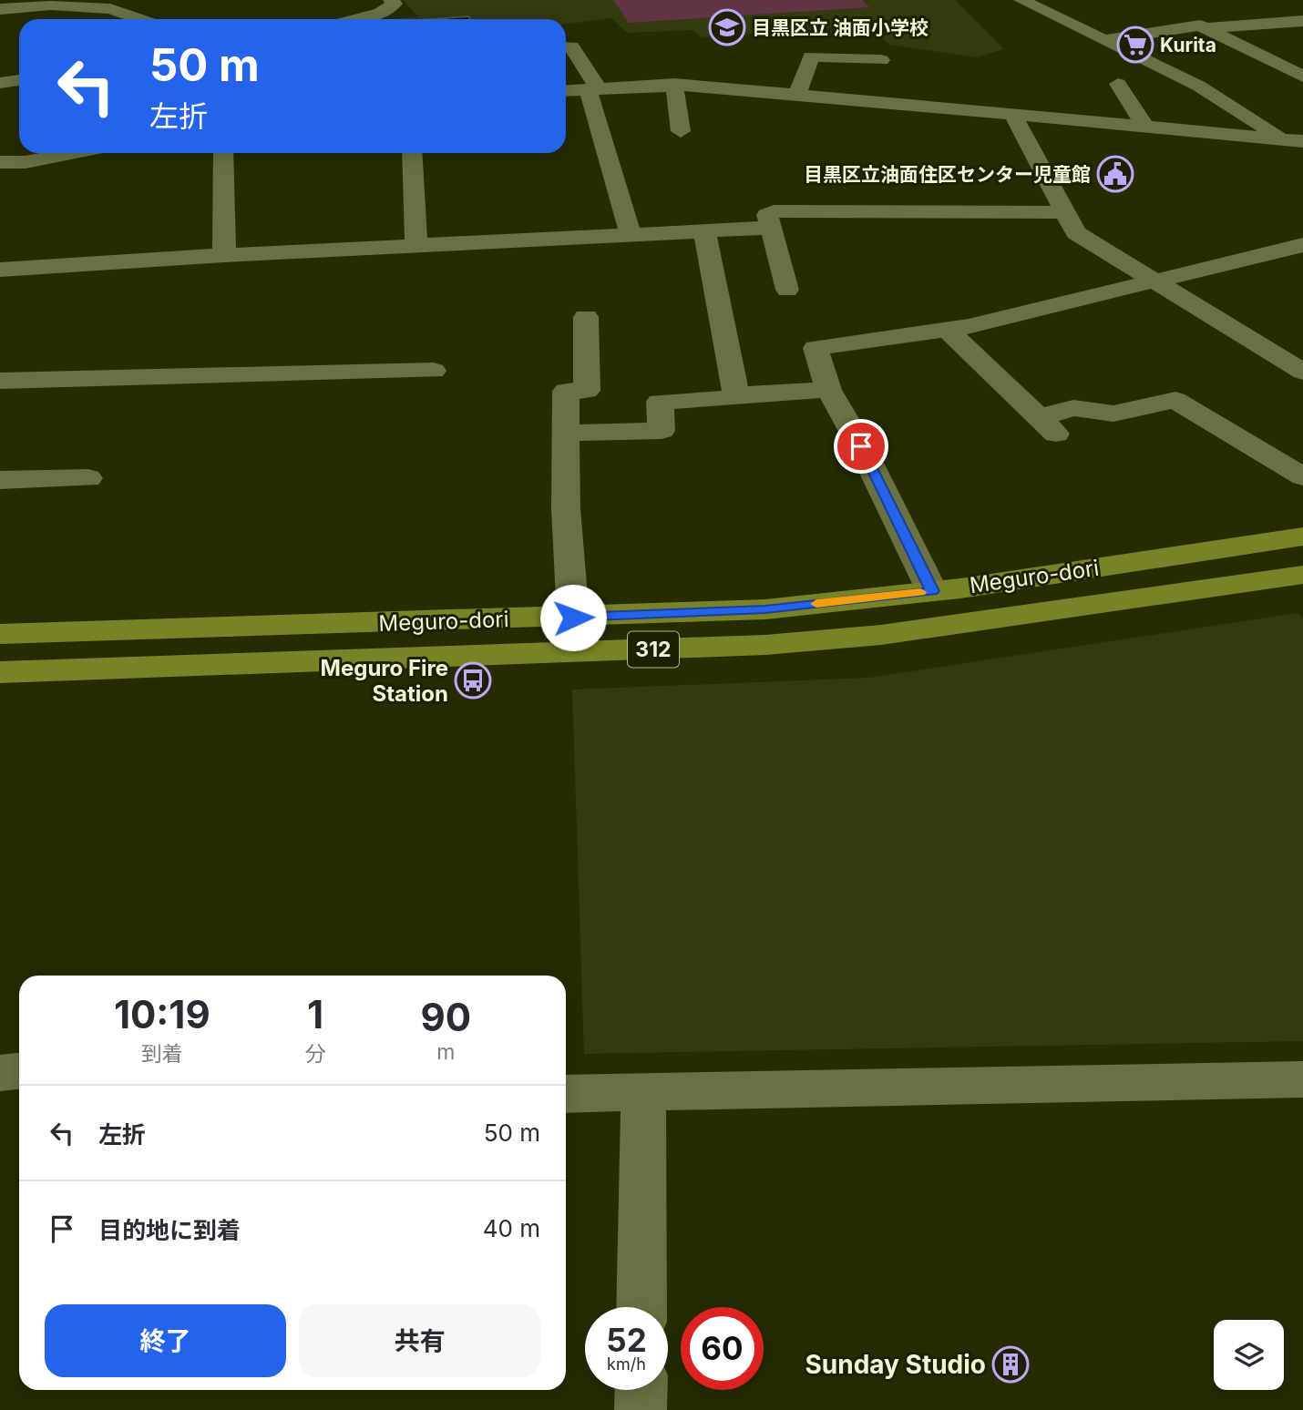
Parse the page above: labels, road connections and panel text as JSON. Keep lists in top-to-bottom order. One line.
{"streets":{"main road":["Meguro-dori","312"]},"places":{"school or university":["目黒区立 油面小学校"],"supermarket":["Kurita"],"public building":["目黒区立油面住区センター児童館"],"bus stop":["Meguro Fire Station"],"building":["Sunday Studio"]},"page":{"turn":["50 m","左折"],"eta":["10:19","到着","1","分","90","m"],"list":[{"name":"左折","value":"50 m"},{"name":"目的地に到着","value":"40 m"}],"buttons":["終了","共有"],"speed":"52 km/h","limit":"60"}}
